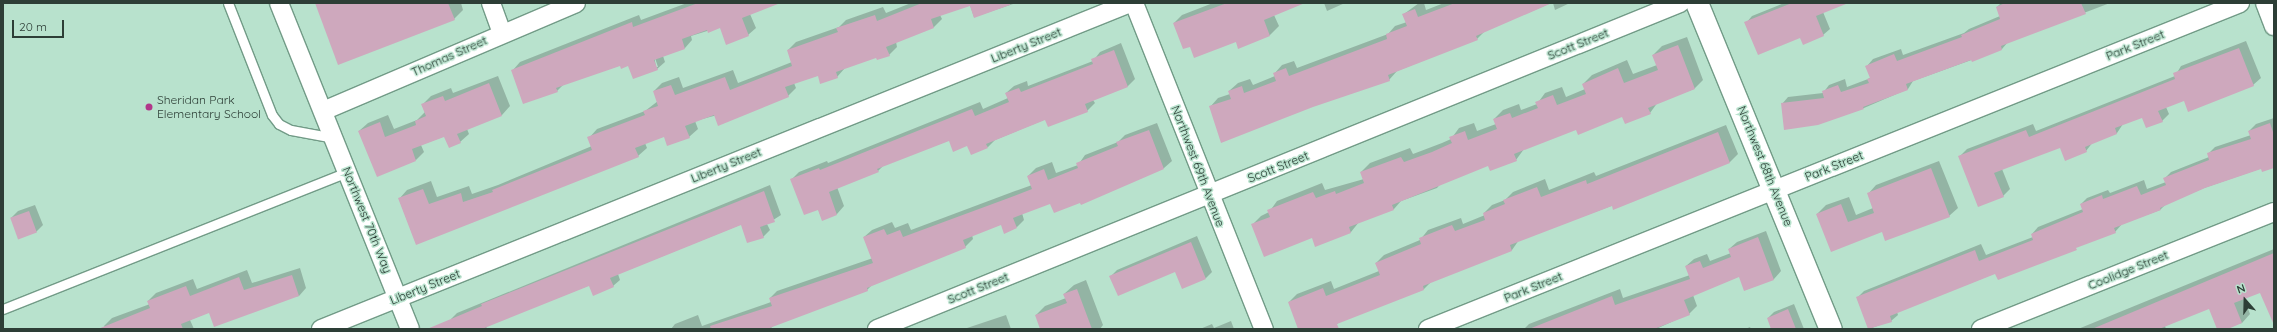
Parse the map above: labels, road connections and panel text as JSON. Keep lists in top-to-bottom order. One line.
{"streets":{"street":["Scott Street","Liberty Street","Park Street","Thomas Street","Northwest 69th Avenue","Northwest 68th Avenue","Northwest 70th Way","Coolidge Street"]},"crossings":[["Scott Street","Northwest 69th Avenue"],["Liberty Street","Northwest 70th Way"],["Park Street","Northwest 68th Avenue"],["Thomas Street","Northwest 70th Way"]],"places":["Sheridan Park Elementary School"],"scale_bar":"20 m","north":"top"}
